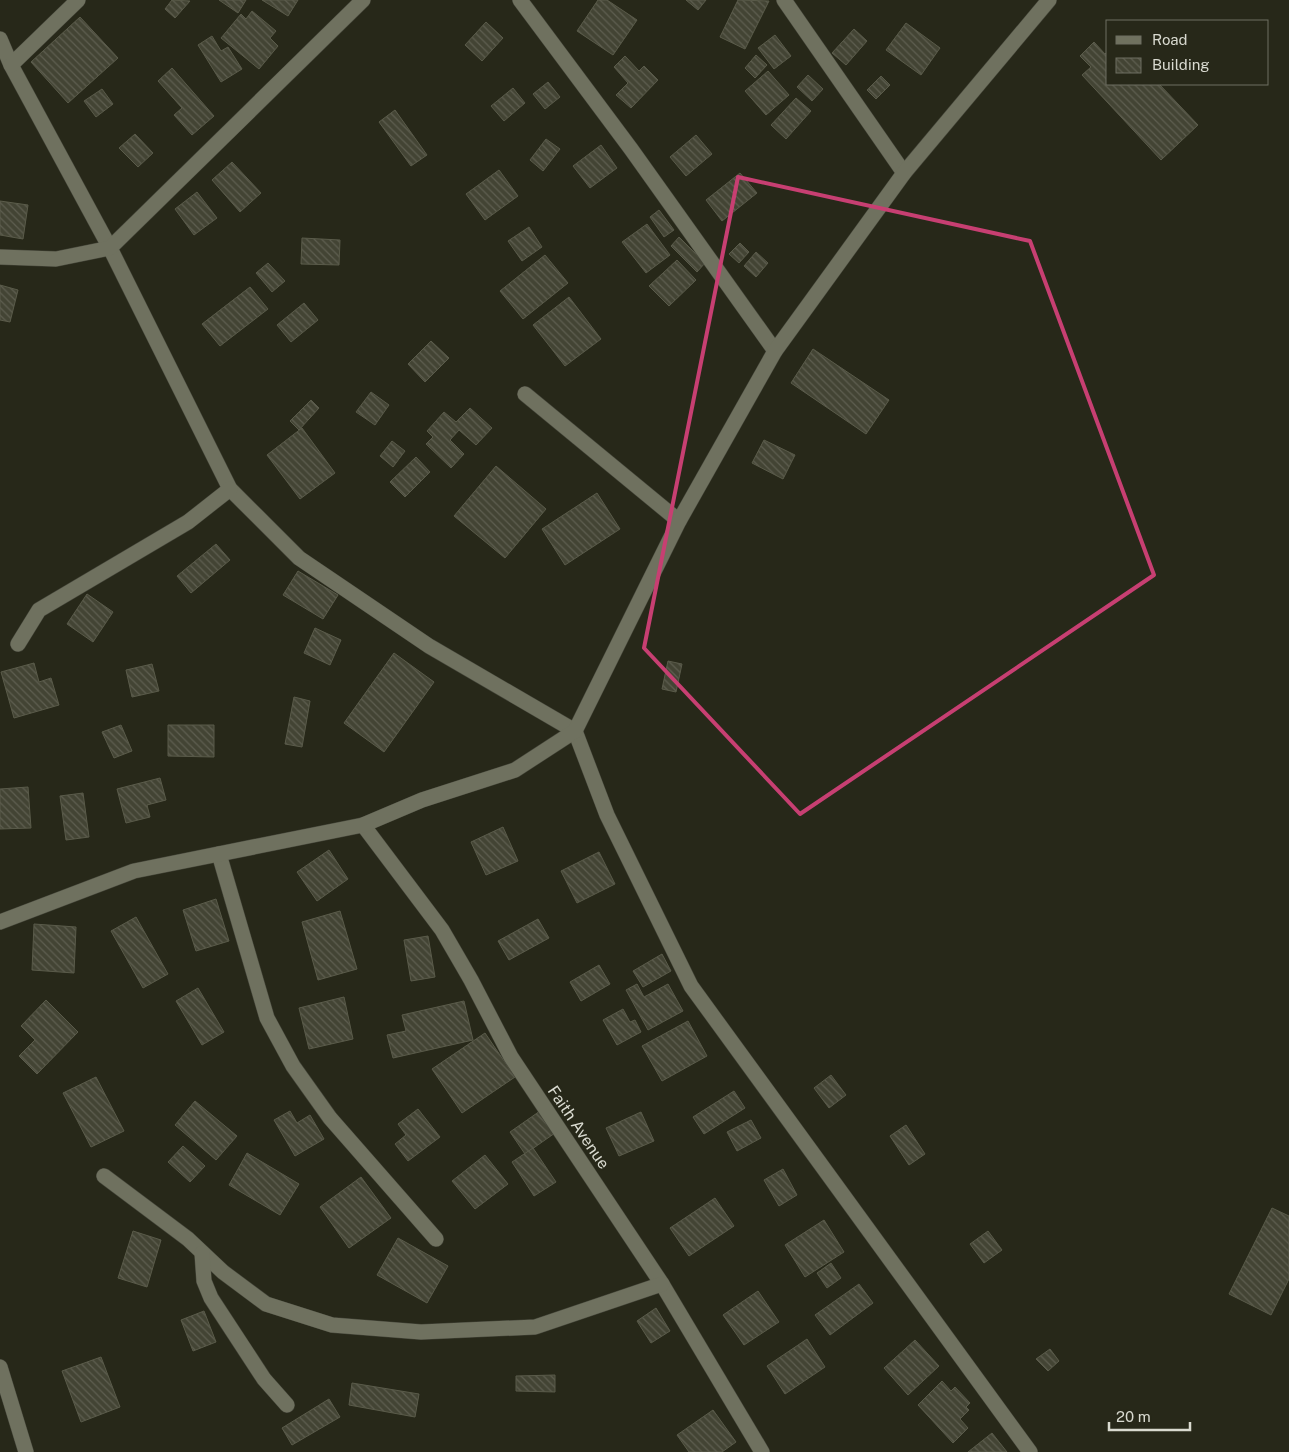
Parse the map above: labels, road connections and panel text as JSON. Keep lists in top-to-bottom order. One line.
{"streets":{"street":["Faith Avenue"]},"legend":["Road","Building"],"scale_bar":"20 m"}
